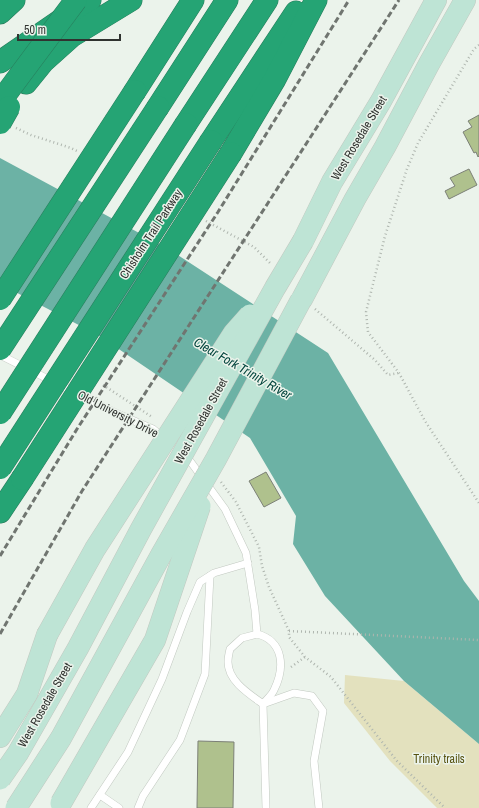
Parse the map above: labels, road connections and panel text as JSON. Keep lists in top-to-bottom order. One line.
{"streets":{"highway":["Chisholm Trail Parkway"],"main road":["West Rosedale Street"],"lane":["Old University Drive"]},"water":["Clear Fork Trinity River"],"parks":["Trinity trails"],"scale_bar":"50 m"}
